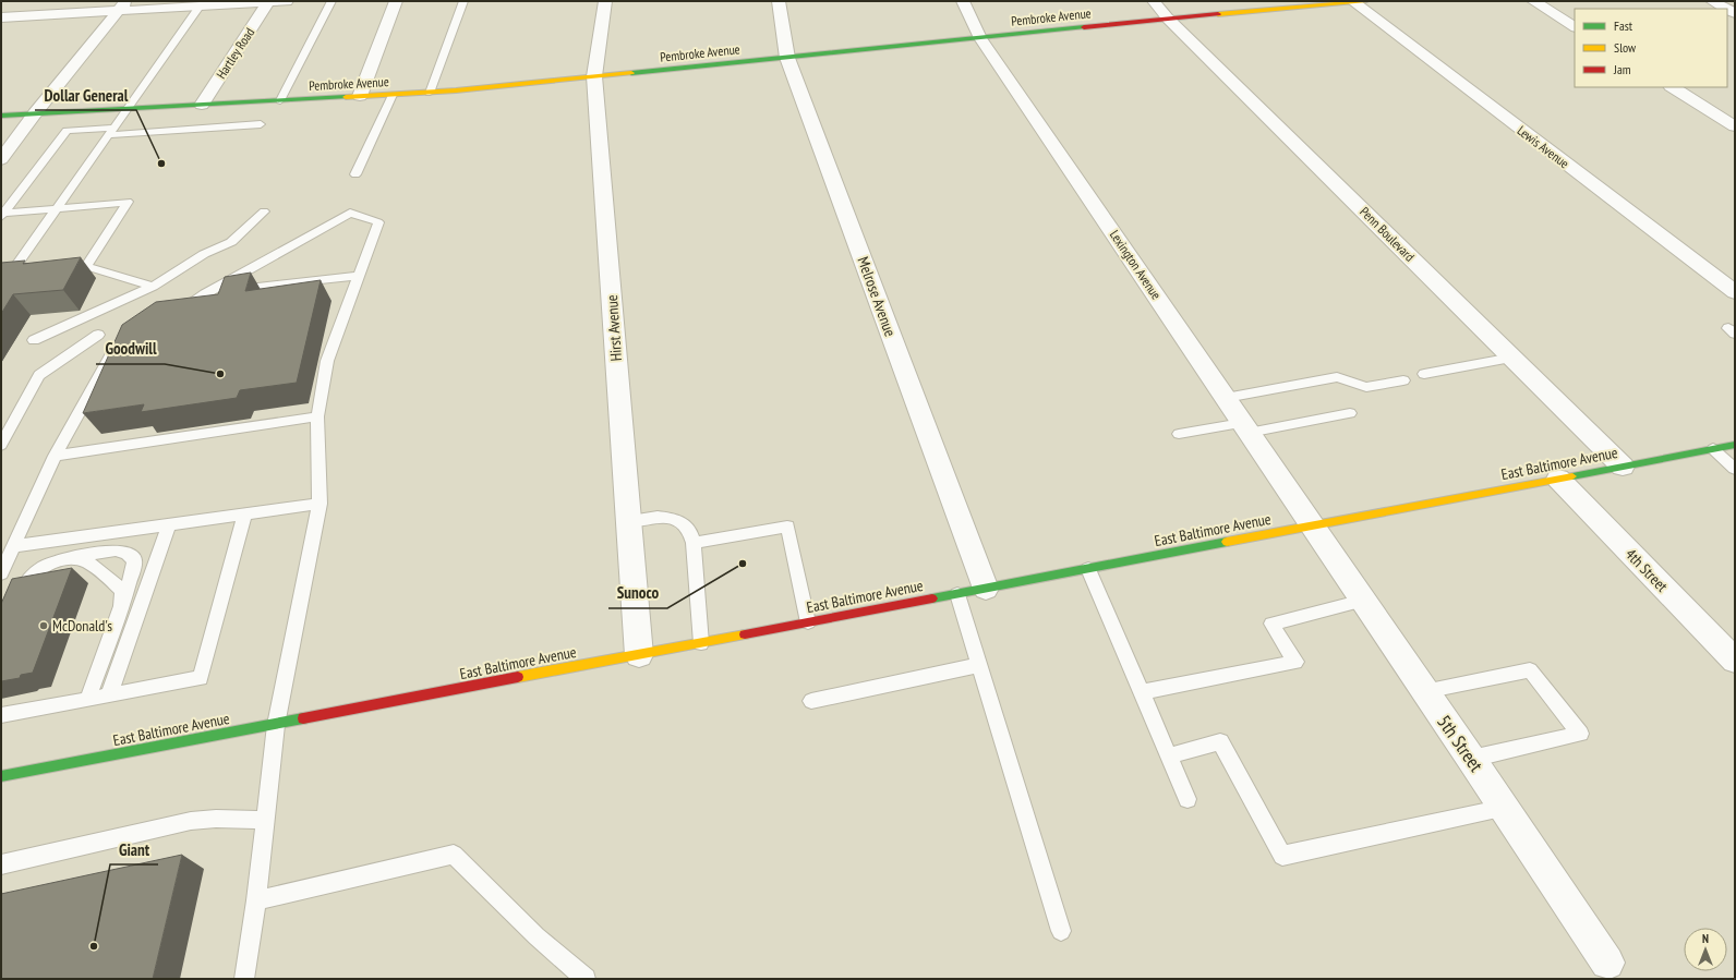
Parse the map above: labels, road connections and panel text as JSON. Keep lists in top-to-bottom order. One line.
{"streets":{"street":["Pembroke Avenue","Hartley Road","Lewis Avenue","Penn Boulevard","Lexington Avenue","Melrose Avenue","Hirst Avenue","East Baltimore Avenue","4th Street","5th Street"]},"crossings":[["Pembroke Avenue","Hartley Road"],["Pembroke Avenue","Lewis Avenue"],["Pembroke Avenue","Penn Boulevard"],["Pembroke Avenue","Lexington Avenue"],["Pembroke Avenue","Melrose Avenue"],["Pembroke Avenue","Hirst Avenue"],["Penn Boulevard","East Baltimore Avenue"],["Lexington Avenue","East Baltimore Avenue"],["Lexington Avenue","5th Street"],["Melrose Avenue","East Baltimore Avenue"],["Hirst Avenue","East Baltimore Avenue"],["East Baltimore Avenue","4th Street"],["East Baltimore Avenue","5th Street"]],"places":["Dollar General","Goodwill","Sunoco","McDonald's","Giant"],"legend":["Fast","Slow","Jam"],"north":"top"}
